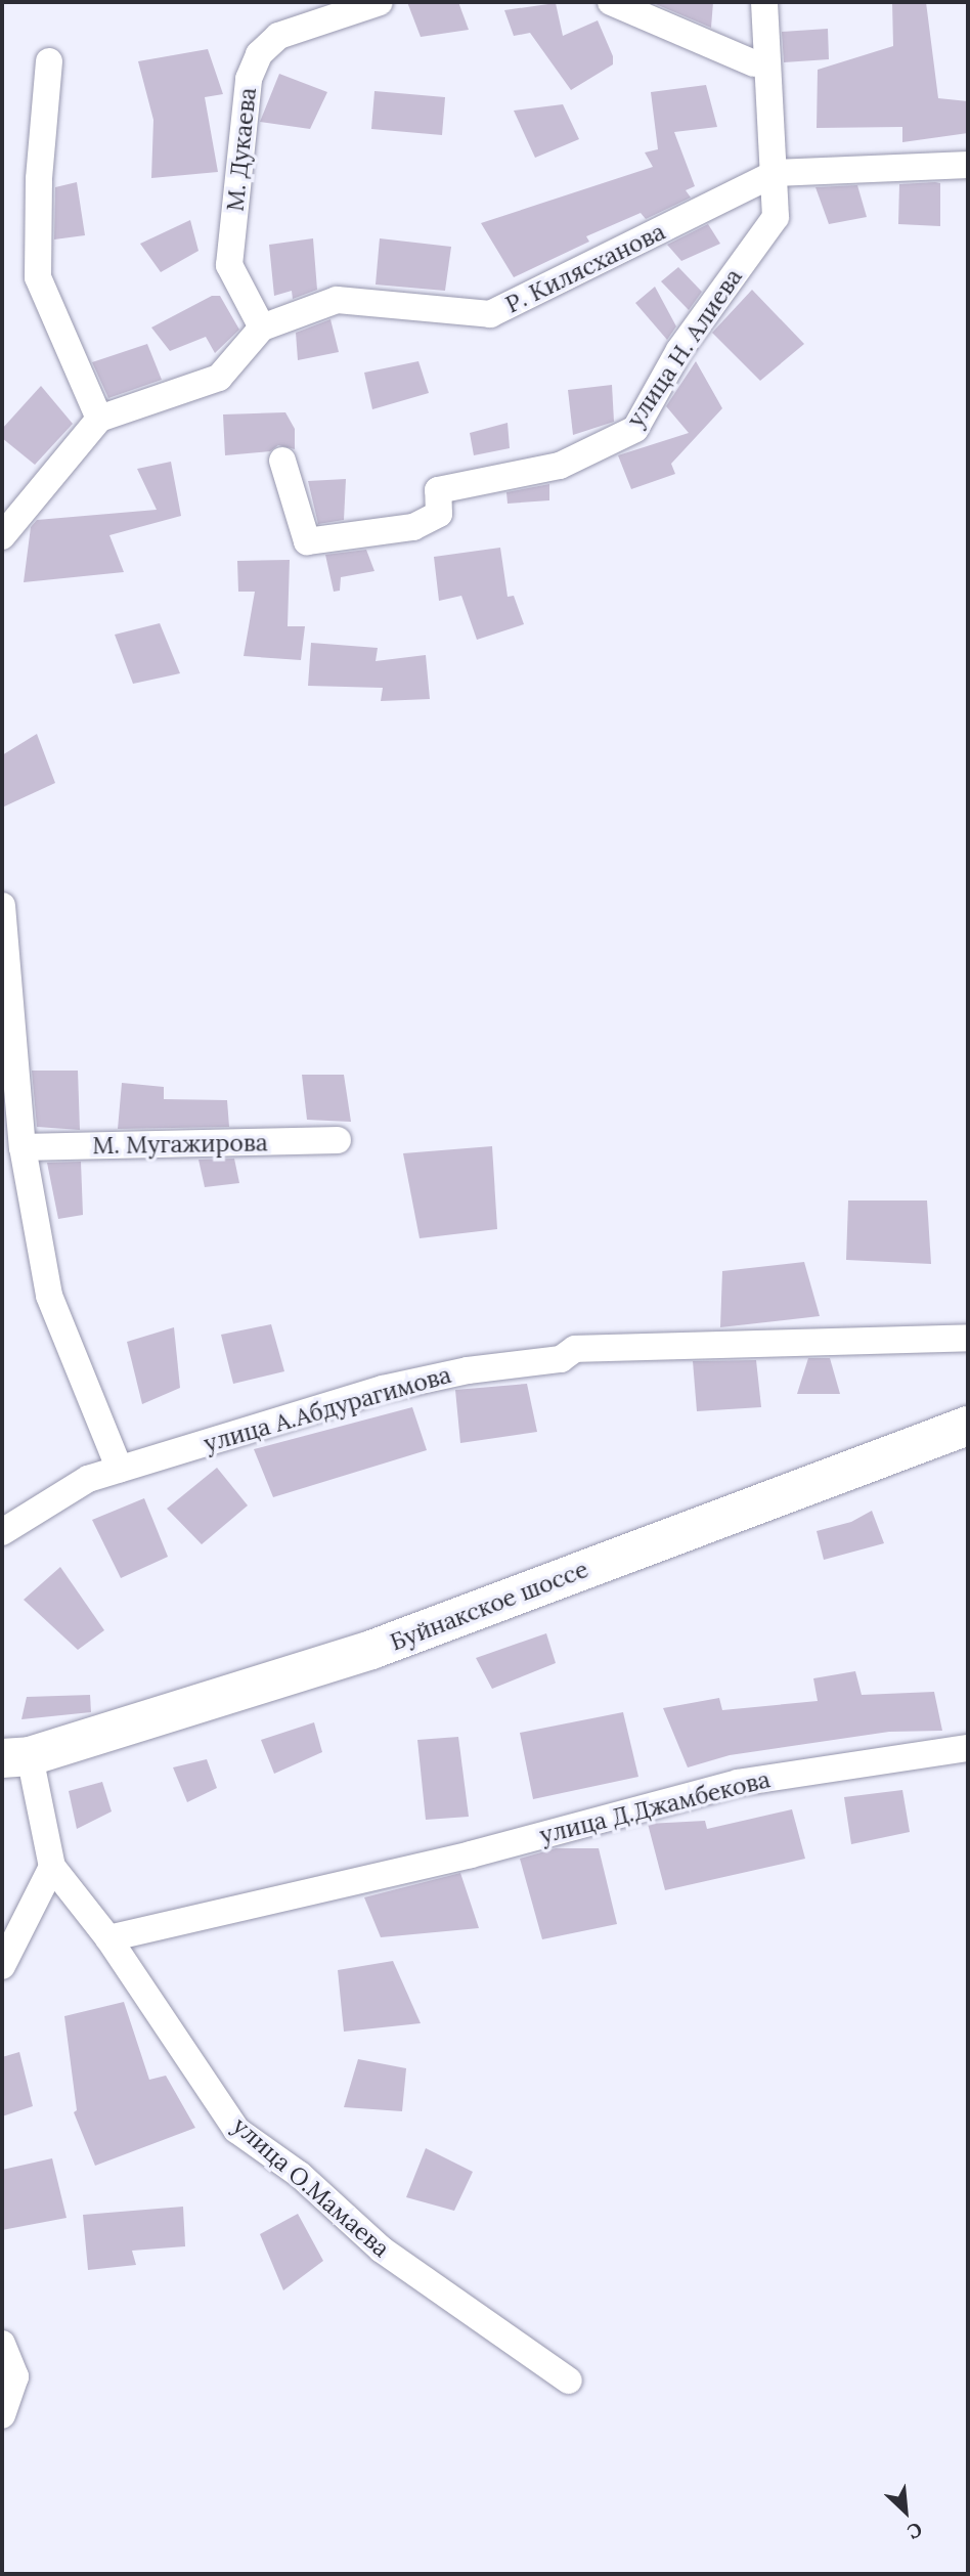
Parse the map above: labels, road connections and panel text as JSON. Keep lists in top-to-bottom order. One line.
{"streets":{"main road":["Буйнакское шоссе"],"street":["М. Дукаева","Р. Килясханова","улица Н. Алиева","М. Мугажирова","улица А.Абдурагимова","улица Д.Джамбекова","улица О.Мамаева"]},"crossings":[["М. Дукаева","Р. Килясханова"],["Р. Килясханова","улица Н. Алиева"],["улица Д.Джамбекова","улица О.Мамаева"]],"north":"bottom right"}
